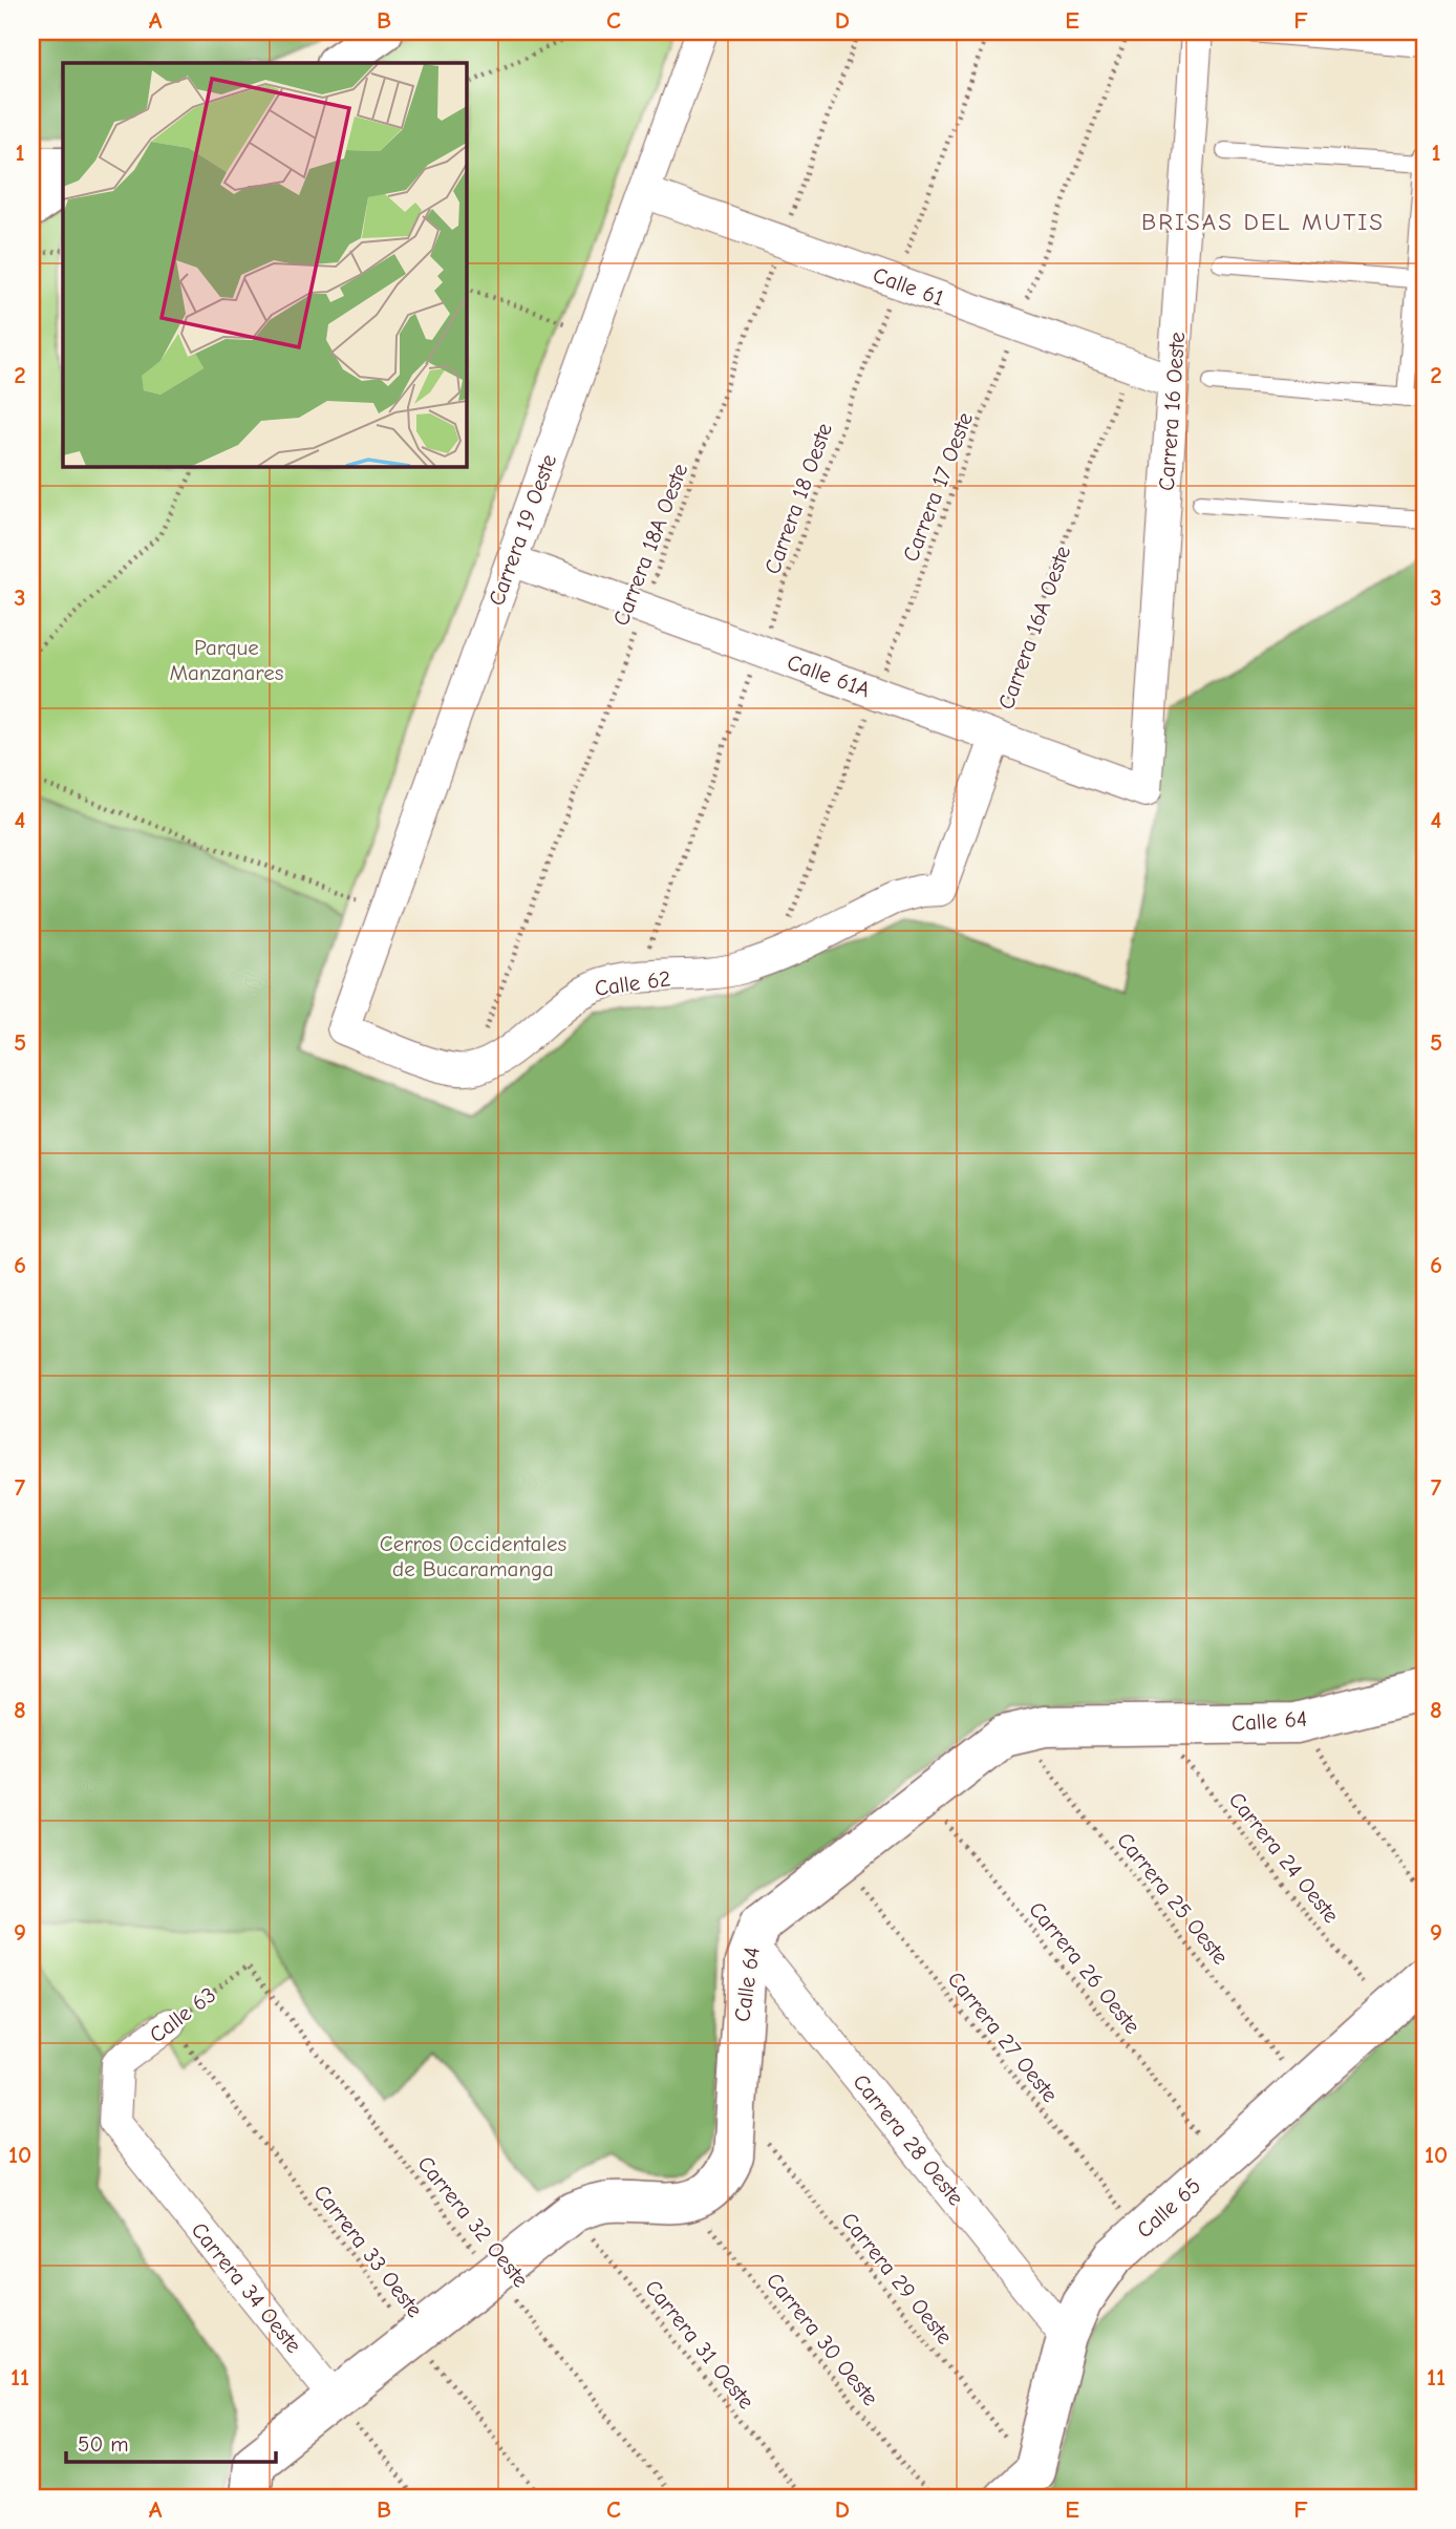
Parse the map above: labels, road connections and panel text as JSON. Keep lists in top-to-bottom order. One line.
{"streets":{"street":["Calle 61","Carrera 16 Oeste","Carrera 19 Oeste","Carrera 16A Oeste","Calle 61A","Calle 62","Calle 64","Calle 63","Carrera 28 Oeste","Calle 65","Carrera 34 Oeste"],"path":["Carrera 17 Oeste","Carrera 18 Oeste","Carrera 18A Oeste","Carrera 24 Oeste","Carrera 25 Oeste","Carrera 26 Oeste","Carrera 27 Oeste","Carrera 32 Oeste","Carrera 33 Oeste","Carrera 29 Oeste","Carrera 30 Oeste","Carrera 31 Oeste"]},"crossings":[["Calle 61","Carrera 16 Oeste"],["Calle 61","Carrera 17 Oeste"],["Calle 61","Carrera 18 Oeste"],["Calle 61","Carrera 19 Oeste"],["Calle 61","Carrera 18A Oeste"],["Calle 61","Carrera 16A Oeste"],["Carrera 16 Oeste","Calle 61A"],["Carrera 17 Oeste","Calle 61A"],["Carrera 17 Oeste","Calle 62"],["Carrera 18 Oeste","Calle 61A"],["Carrera 18 Oeste","Calle 62"],["Carrera 19 Oeste","Carrera 18A Oeste"],["Carrera 19 Oeste","Calle 61A"],["Carrera 19 Oeste","Calle 62"],["Carrera 18A Oeste","Calle 61A"],["Carrera 18A Oeste","Calle 62"],["Carrera 16A Oeste","Calle 61A"],["Carrera 16A Oeste","Calle 62"],["Calle 64","Carrera 24 Oeste"],["Calle 64","Carrera 25 Oeste"],["Calle 64","Carrera 26 Oeste"],["Calle 64","Carrera 27 Oeste"],["Calle 64","Carrera 28 Oeste"],["Calle 64","Carrera 32 Oeste"],["Calle 64","Carrera 33 Oeste"],["Calle 64","Carrera 29 Oeste"],["Calle 64","Carrera 34 Oeste"],["Calle 64","Carrera 30 Oeste"],["Calle 64","Carrera 31 Oeste"],["Carrera 24 Oeste","Calle 65"],["Carrera 25 Oeste","Calle 65"],["Carrera 26 Oeste","Calle 65"],["Calle 63","Carrera 32 Oeste"],["Calle 63","Carrera 33 Oeste"],["Calle 63","Carrera 34 Oeste"],["Carrera 27 Oeste","Calle 65"],["Carrera 28 Oeste","Calle 65"],["Calle 65","Carrera 29 Oeste"]],"districts":["BRISAS DEL MUTIS"],"parks":["Parque Manzanares","Cerros Occidentales de Bucaramanga"],"scale_bar":"50 m","grid":{"columns":["A","B","C","D","E","F"],"rows":["1","2","3","4","5","6","7","8","9","10","11"]}}
